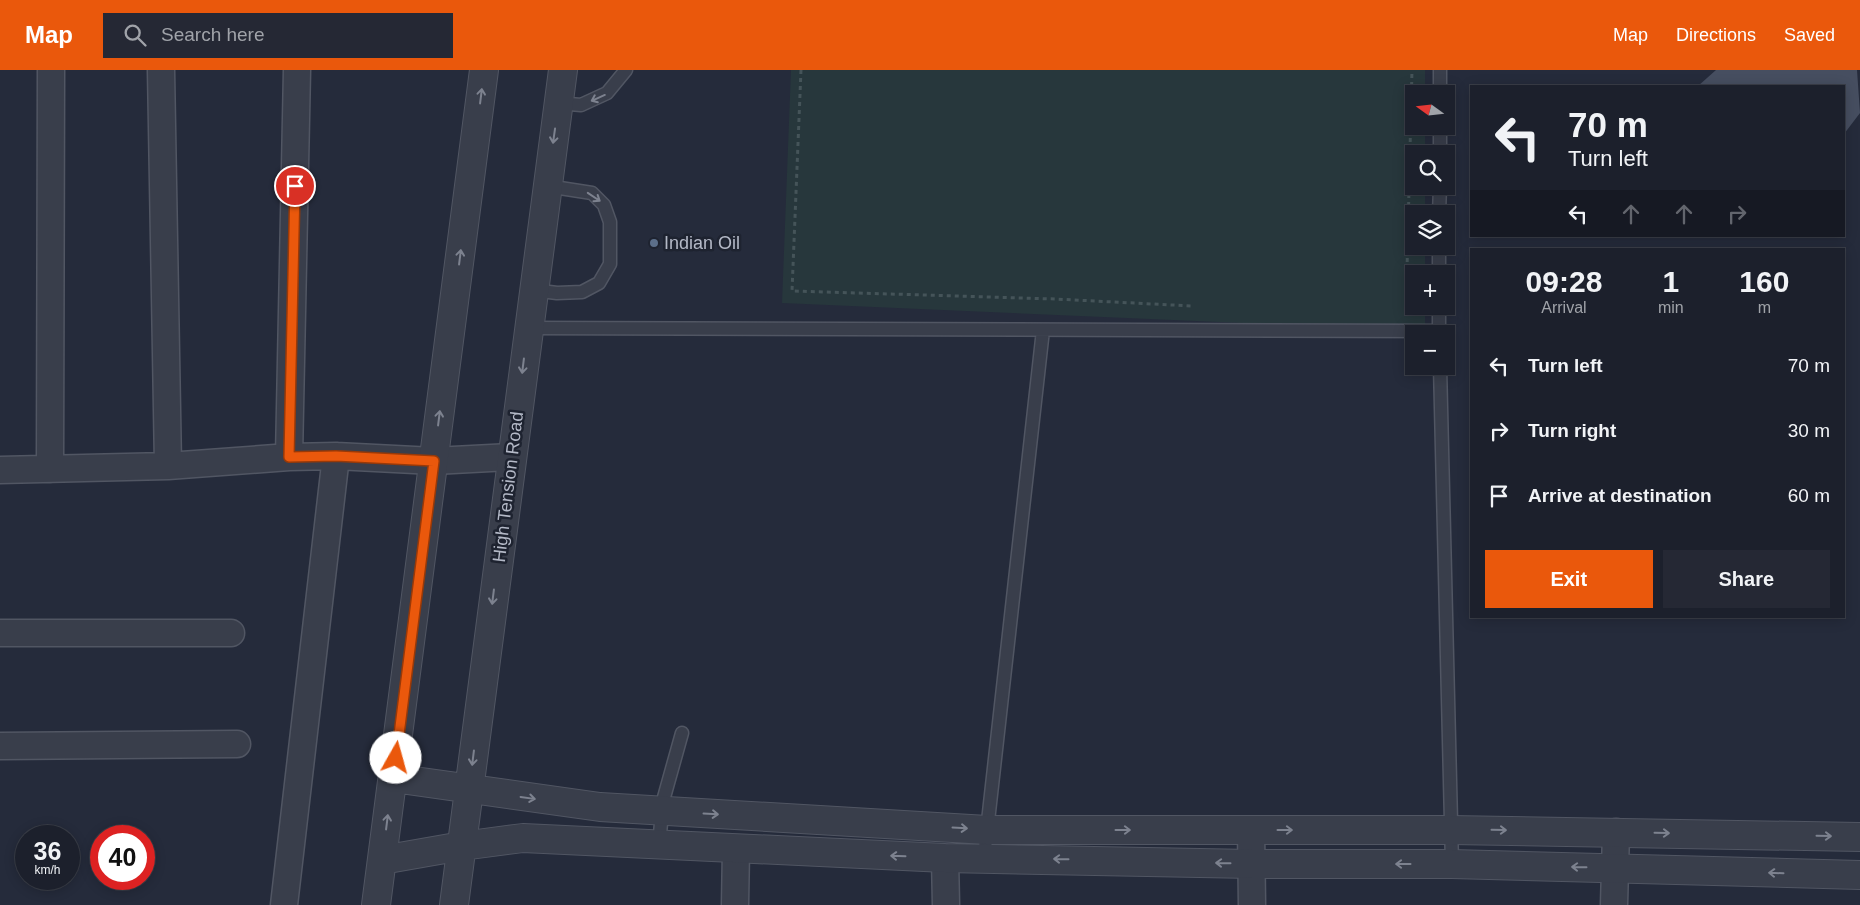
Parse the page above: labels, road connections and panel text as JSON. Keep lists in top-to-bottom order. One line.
{"streets":{"street":["High Tension Road"]},"places":["Indian Oil"],"north":"left","page":{"header":"Map","search":"Search here","nav":["Map","Directions","Saved"],"map_buttons":["+","−"],"turn":["70 m","Turn left"],"eta":["09:28","Arrival","1","min","160","m"],"list":[{"name":"Turn left","value":"70 m"},{"name":"Turn right","value":"30 m"},{"name":"Arrive at destination","value":"60 m"}],"buttons":["Exit","Share"],"speed":"36 km/h","limit":"40"}}
